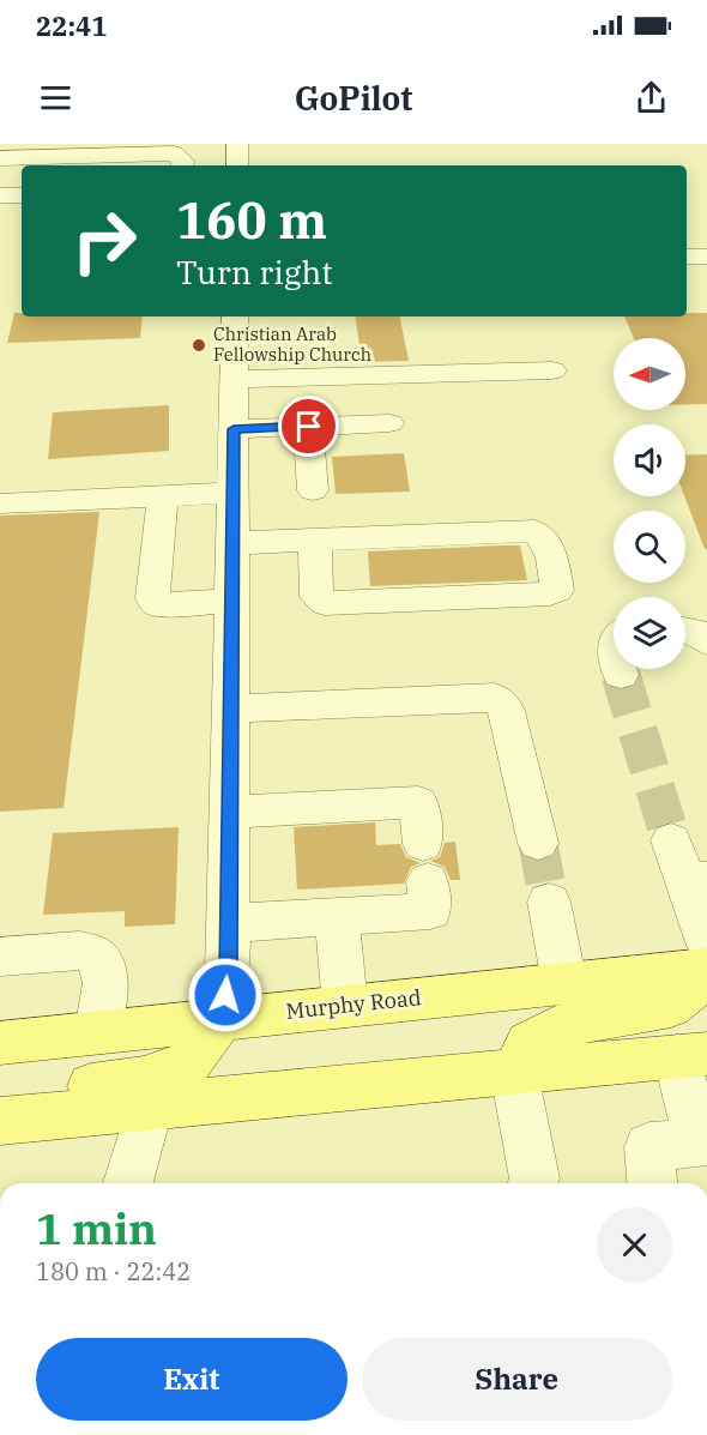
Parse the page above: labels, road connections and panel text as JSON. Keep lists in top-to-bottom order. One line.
{"streets":{"main road":["Murphy Road"]},"places":["Christian Arab Fellowship Church"],"north":"left","page":{"status":"22:41","header":"GoPilot","turn":["160 m","Turn right"],"heading":["1 min","180 m · 22:42"],"buttons":["Exit","Share"]}}
